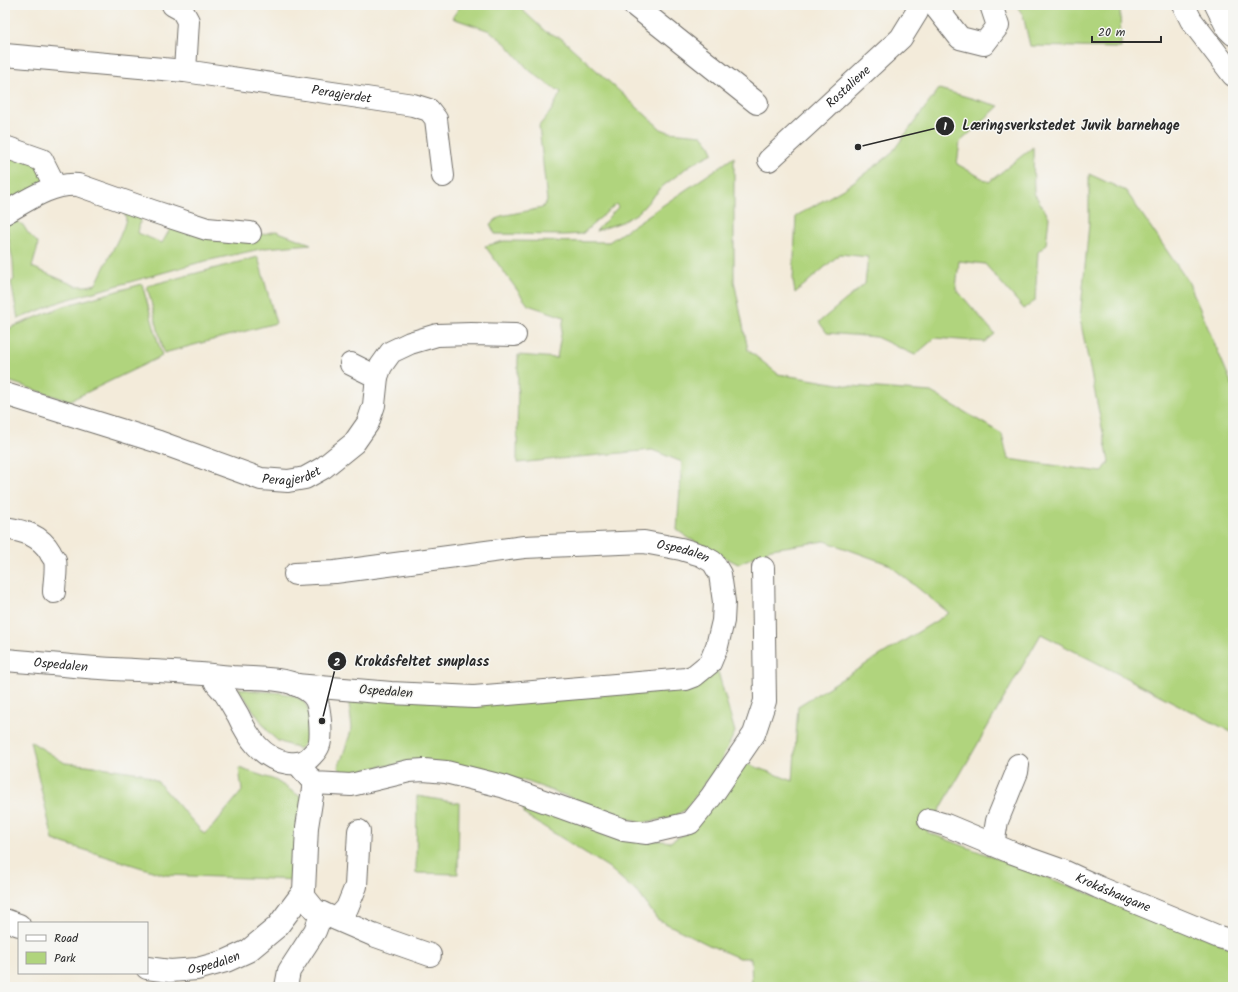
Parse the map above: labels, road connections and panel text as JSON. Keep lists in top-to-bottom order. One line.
{"streets":{"street":["Rostaliene","Peragjerdet","Ospedalen","Krokåshaugane"]},"places":["Læringsverkstedet Juvik barnehage","Krokåsfeltet snuplass"],"legend":["Road","Park"],"scale_bar":"20 m"}
